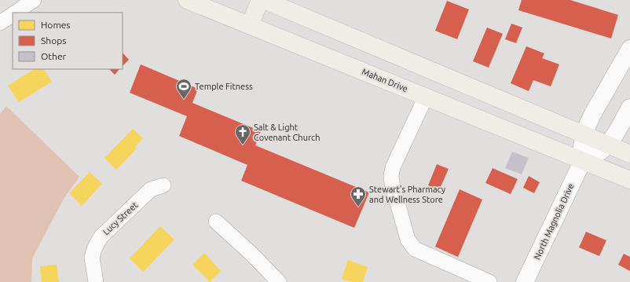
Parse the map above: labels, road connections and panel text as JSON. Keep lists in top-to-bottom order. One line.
{"streets":{"main road":["Mahan Drive","North Magnolia Drive"],"street":["Lucy Street"]},"crossings":[["Mahan Drive","North Magnolia Drive"]],"places":{"sports":["Temple Fitness"],"church":["Salt & Light Covenant Church"],"pharmacy":["Stewart's Pharmacy and Wellness Store"]},"legend":["Homes","Shops","Other"]}
